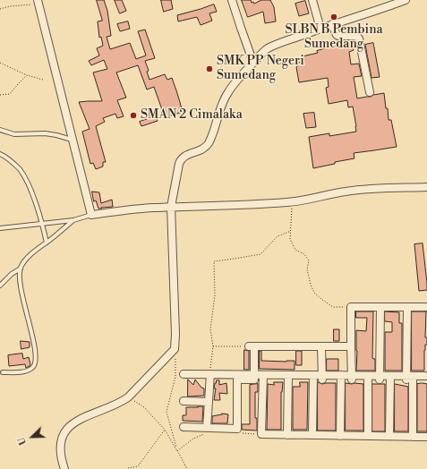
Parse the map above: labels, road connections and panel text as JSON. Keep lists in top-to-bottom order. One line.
{"places":["SLBN B Pembina Sumedang","SMK PP Negeri Sumedang","SMAN 2 Cimalaka"],"north":"bottom left"}
